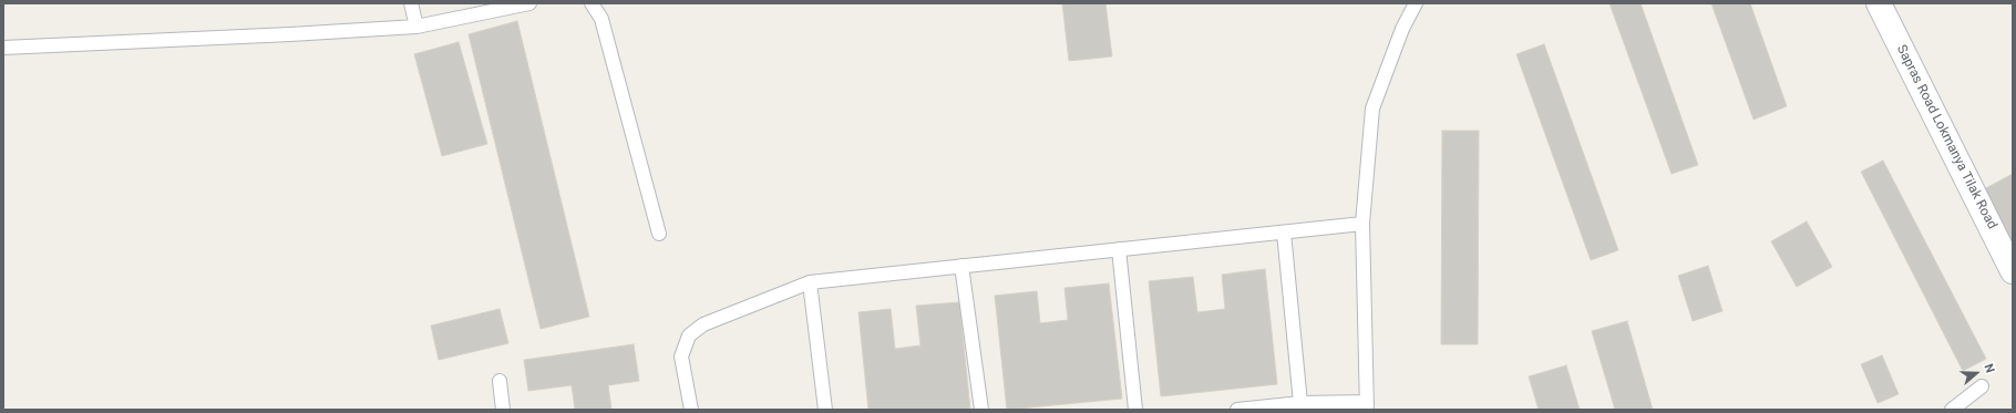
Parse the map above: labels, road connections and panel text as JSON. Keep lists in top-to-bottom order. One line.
{"streets":{"street":["Sapras Road Lokmanya Tilak Road"]},"north":"right"}
